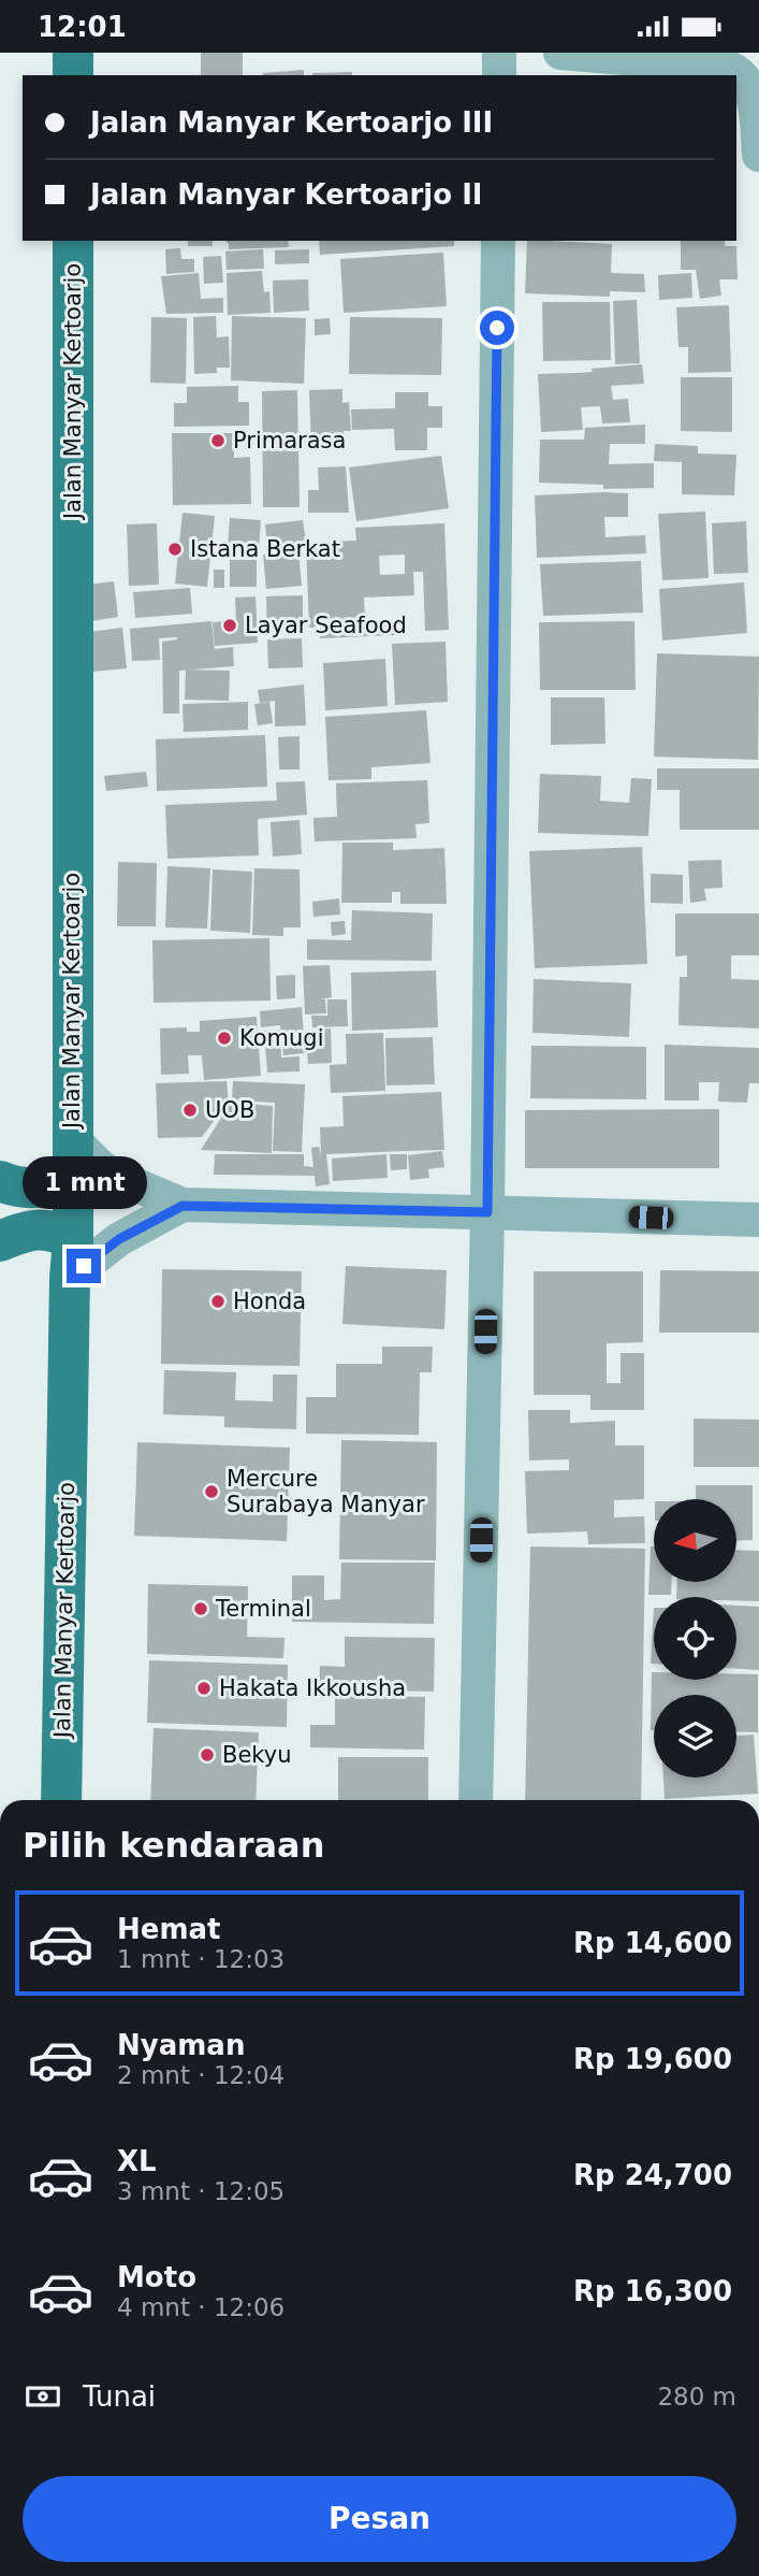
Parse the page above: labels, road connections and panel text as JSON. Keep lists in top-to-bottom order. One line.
{"streets":{"main road":["Jalan Manyar Kertoarjo"]},"places":["Primarasa","Istana Berkat","Layar Seafood","Komugi","UOB","Honda","Mercure Surabaya Manyar","Terminal","Hakata Ikkousha","Bekyu"],"north":"left","page":{"status":"12:01","banner":["Jalan Manyar Kertoarjo III","Jalan Manyar Kertoarjo II"],"bubble":"1 mnt","heading":"Pilih kendaraan","list":[{"name":"Hemat","note":"1 mnt · 12:03","value":"Rp 14,600"},{"name":"Nyaman","note":"2 mnt · 12:04","value":"Rp 19,600"},{"name":"XL","note":"3 mnt · 12:05","value":"Rp 24,700"},{"name":"Moto","note":"4 mnt · 12:06","value":"Rp 16,300"}],"pay":["Tunai","280 m"],"buttons":"Pesan"}}
